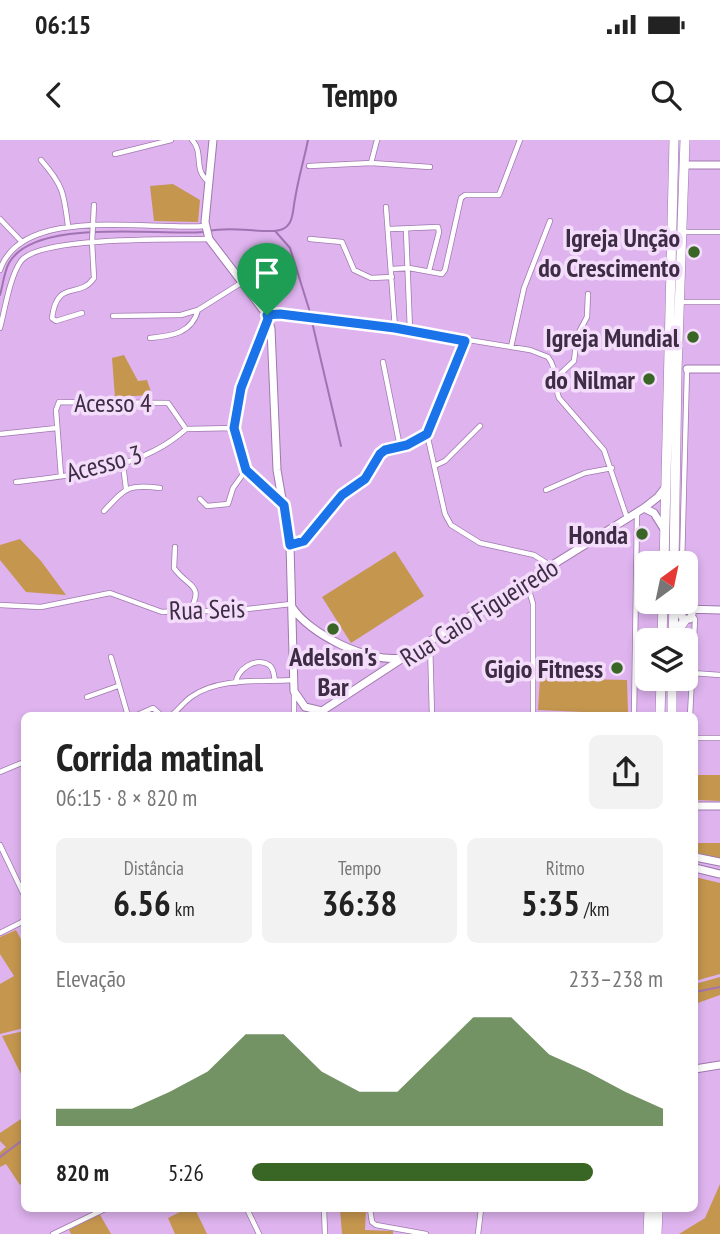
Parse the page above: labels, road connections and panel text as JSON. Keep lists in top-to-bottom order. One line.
{"streets":{"street":["Acesso 4","Acesso 3","Rua Seis","Rua Caio Figueiredo"]},"crossings":[["Acesso 4","Acesso 3"]],"places":["Igreja Unção do Crescimento","Igreja Mundial","do Nilmar","Honda","Adelson's Bar","Gigio Fitness"],"north":"top right","page":{"status":"06:15","header":"Tempo","heading":["Corrida matinal","06:15 · 8 × 820 m"],"stats":[["Distância","6.56 km"],["Tempo","36:38"],["Ritmo","5:35 /km"]],"chart":["Elevação","233–238 m"],"list":[{"name":"820 m","note":"5:26"}]}}
